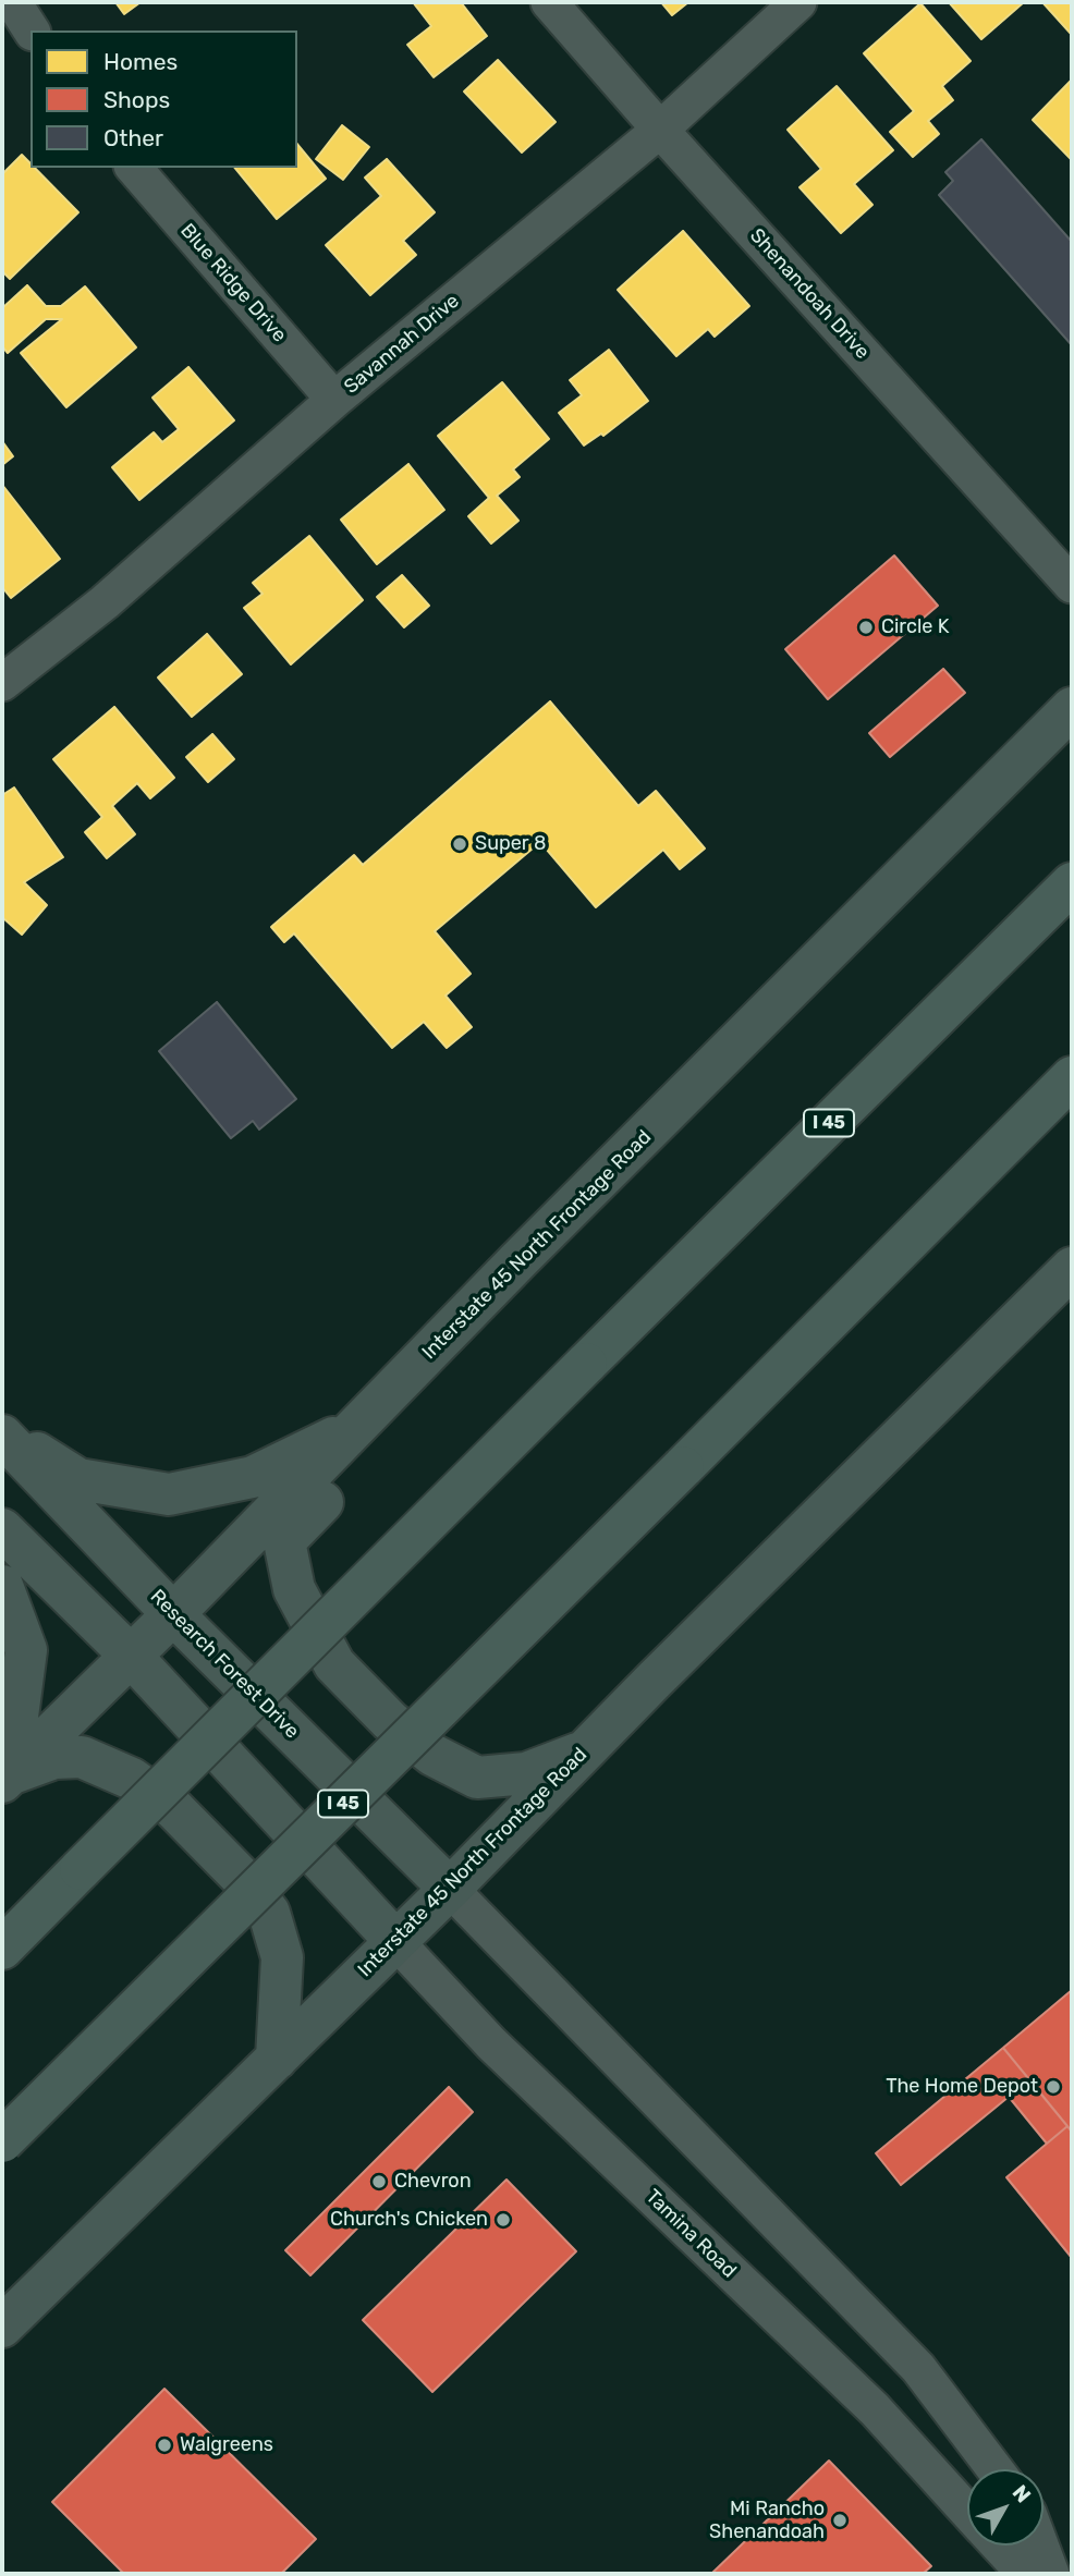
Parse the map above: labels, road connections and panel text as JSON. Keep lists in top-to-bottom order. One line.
{"streets":{"highway":["I 45"],"main road":["Interstate 45 North Frontage Road","Research Forest Drive"],"street":["Blue Ridge Drive","Shenandoah Drive","Savannah Drive","Tamina Road"]},"crossings":[["Blue Ridge Drive","Savannah Drive"],["Shenandoah Drive","Savannah Drive"],["Interstate 45 North Frontage Road","Research Forest Drive"],["Interstate 45 North Frontage Road","Tamina Road"]],"places":["Circle K","Super 8","The Home Depot","Chevron","Church's Chicken","Walgreens","Mi Rancho Shenandoah"],"legend":["Homes","Shops","Other"],"north":"top right"}
